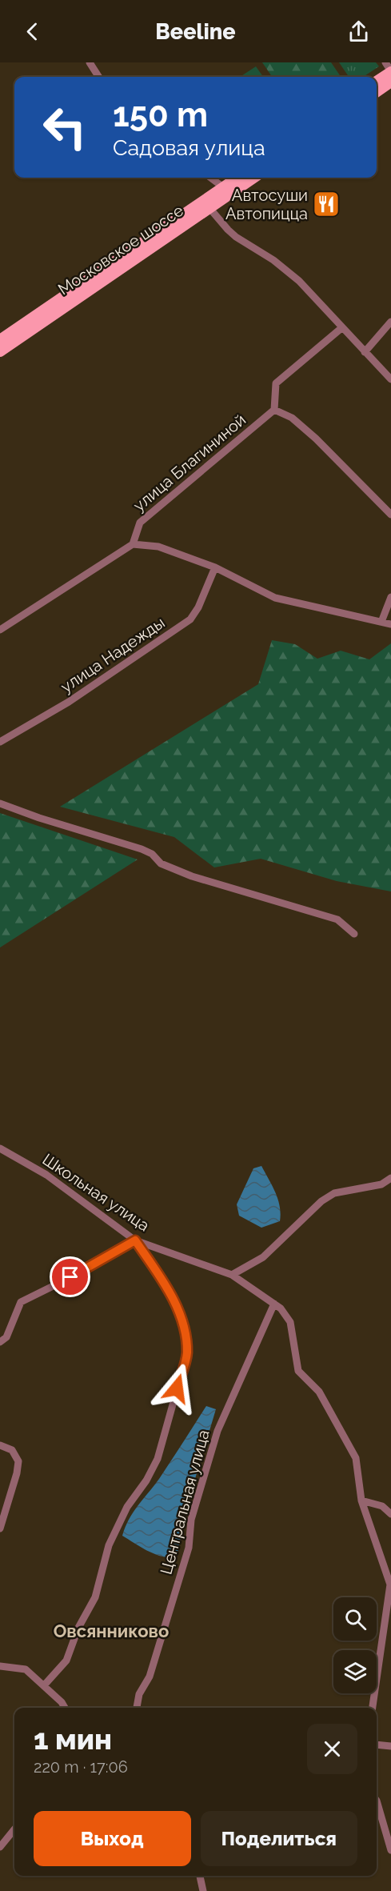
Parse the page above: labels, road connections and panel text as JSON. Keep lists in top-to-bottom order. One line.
{"streets":{"main road":["Московское шоссе"],"street":["улица Благининой","улица Надежды","Школьная улица","Центральная улица"]},"crossings":[["Школьная улица","Центральная улица"]],"districts":["Овсянниково"],"places":{"restaurant":["Автосуши Автопицца"]},"page":{"header":"Beeline","turn":["150 m","Садовая улица"],"heading":["1 мин","220 m · 17:06"],"buttons":["Выход","Поделиться"]}}
